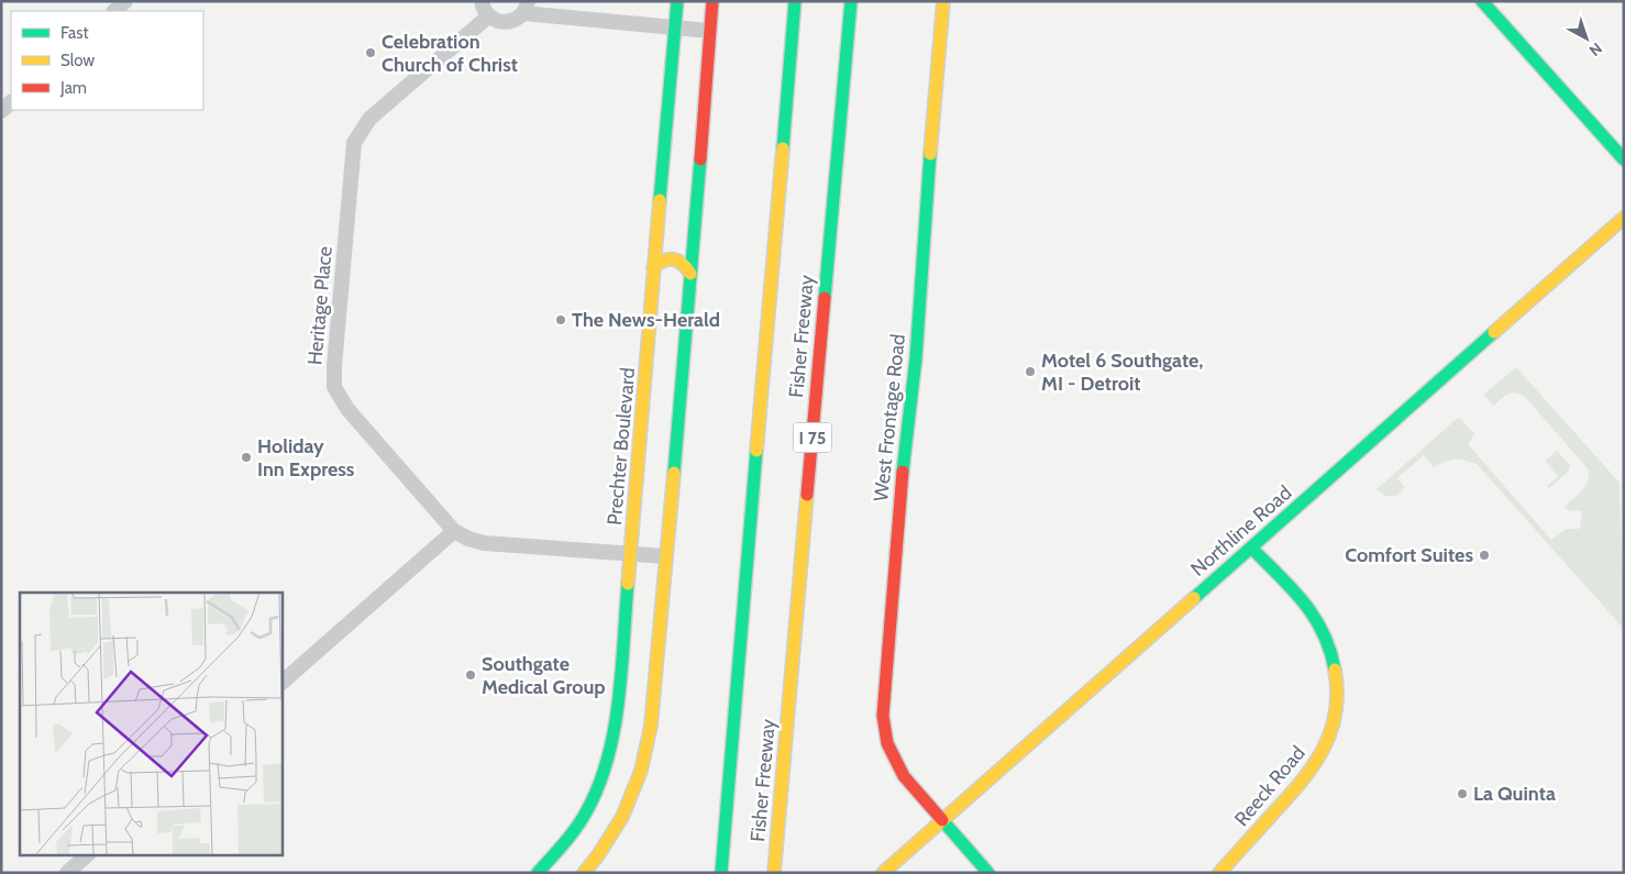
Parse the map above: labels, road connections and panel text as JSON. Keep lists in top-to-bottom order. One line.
{"streets":{"main road":["Fisher Freeway","West Frontage Road","I 75","Prechter Boulevard","Northline Road","Reeck Road"],"street":["Heritage Place"]},"crossings":[["Heritage Place","Prechter Boulevard"],["West Frontage Road","Northline Road"],["Northline Road","Reeck Road"]],"places":["Celebration Church of Christ","The News-Herald","Motel 6 Southgate, MI - Detroit","Holiday Inn Express","Comfort Suites","Southgate Medical Group","La Quinta"],"legend":["Fast","Slow","Jam"],"north":"bottom right"}
